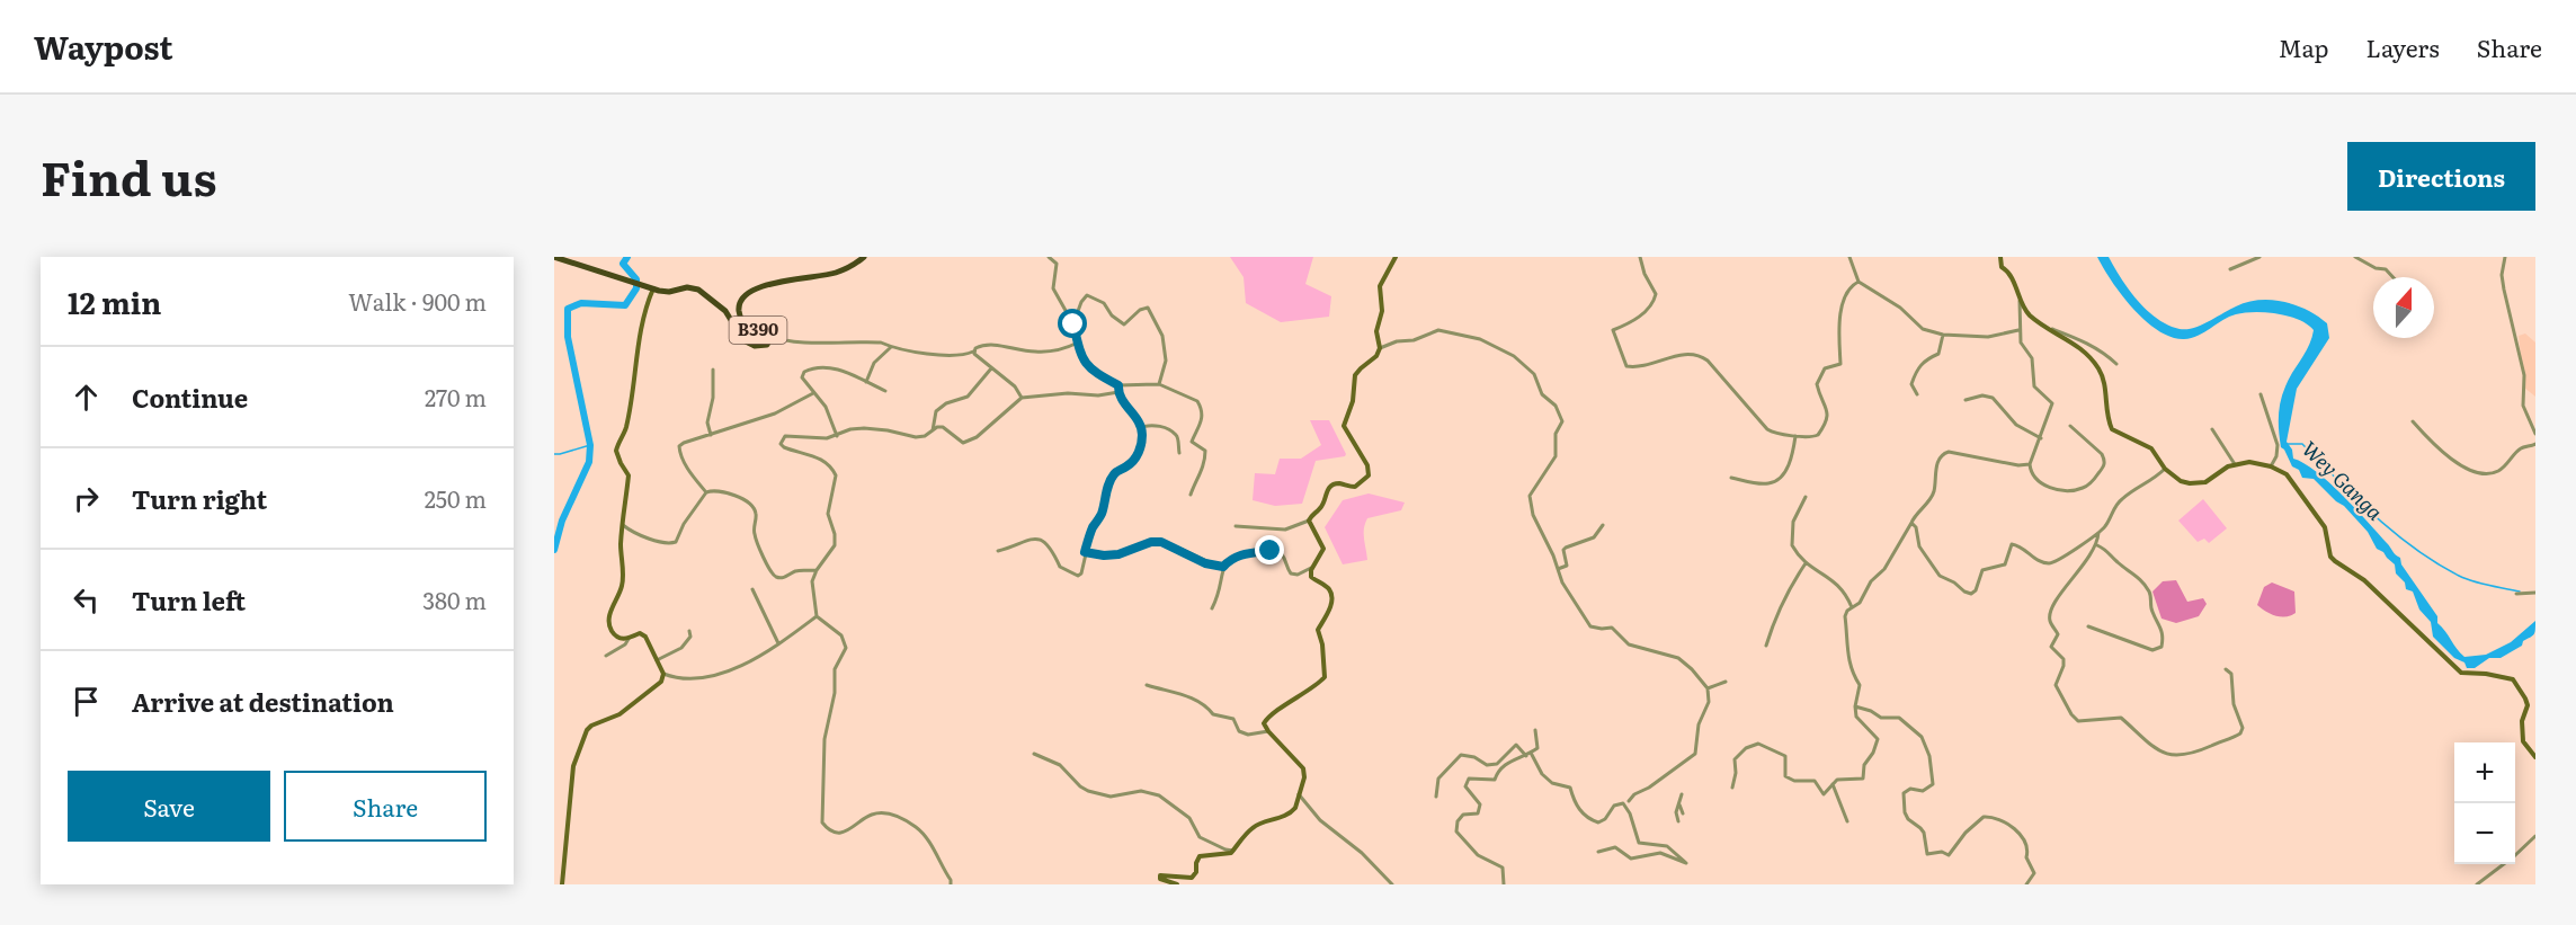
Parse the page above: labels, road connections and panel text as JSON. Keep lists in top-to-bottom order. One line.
{"streets":{"main road":["B390"]},"water":["Wey Ganga"],"north":"top","page":{"header":"Waypost","nav":["Map","Layers","Share"],"title":"Find us","buttons":["Directions",["Save","Share"]],"heading":["12 min","Walk · 900 m"],"list":[["Continue","270 m"],["Turn right","250 m"],["Turn left","380 m"],"Arrive at destination"],"map_buttons":["+","−"]}}
